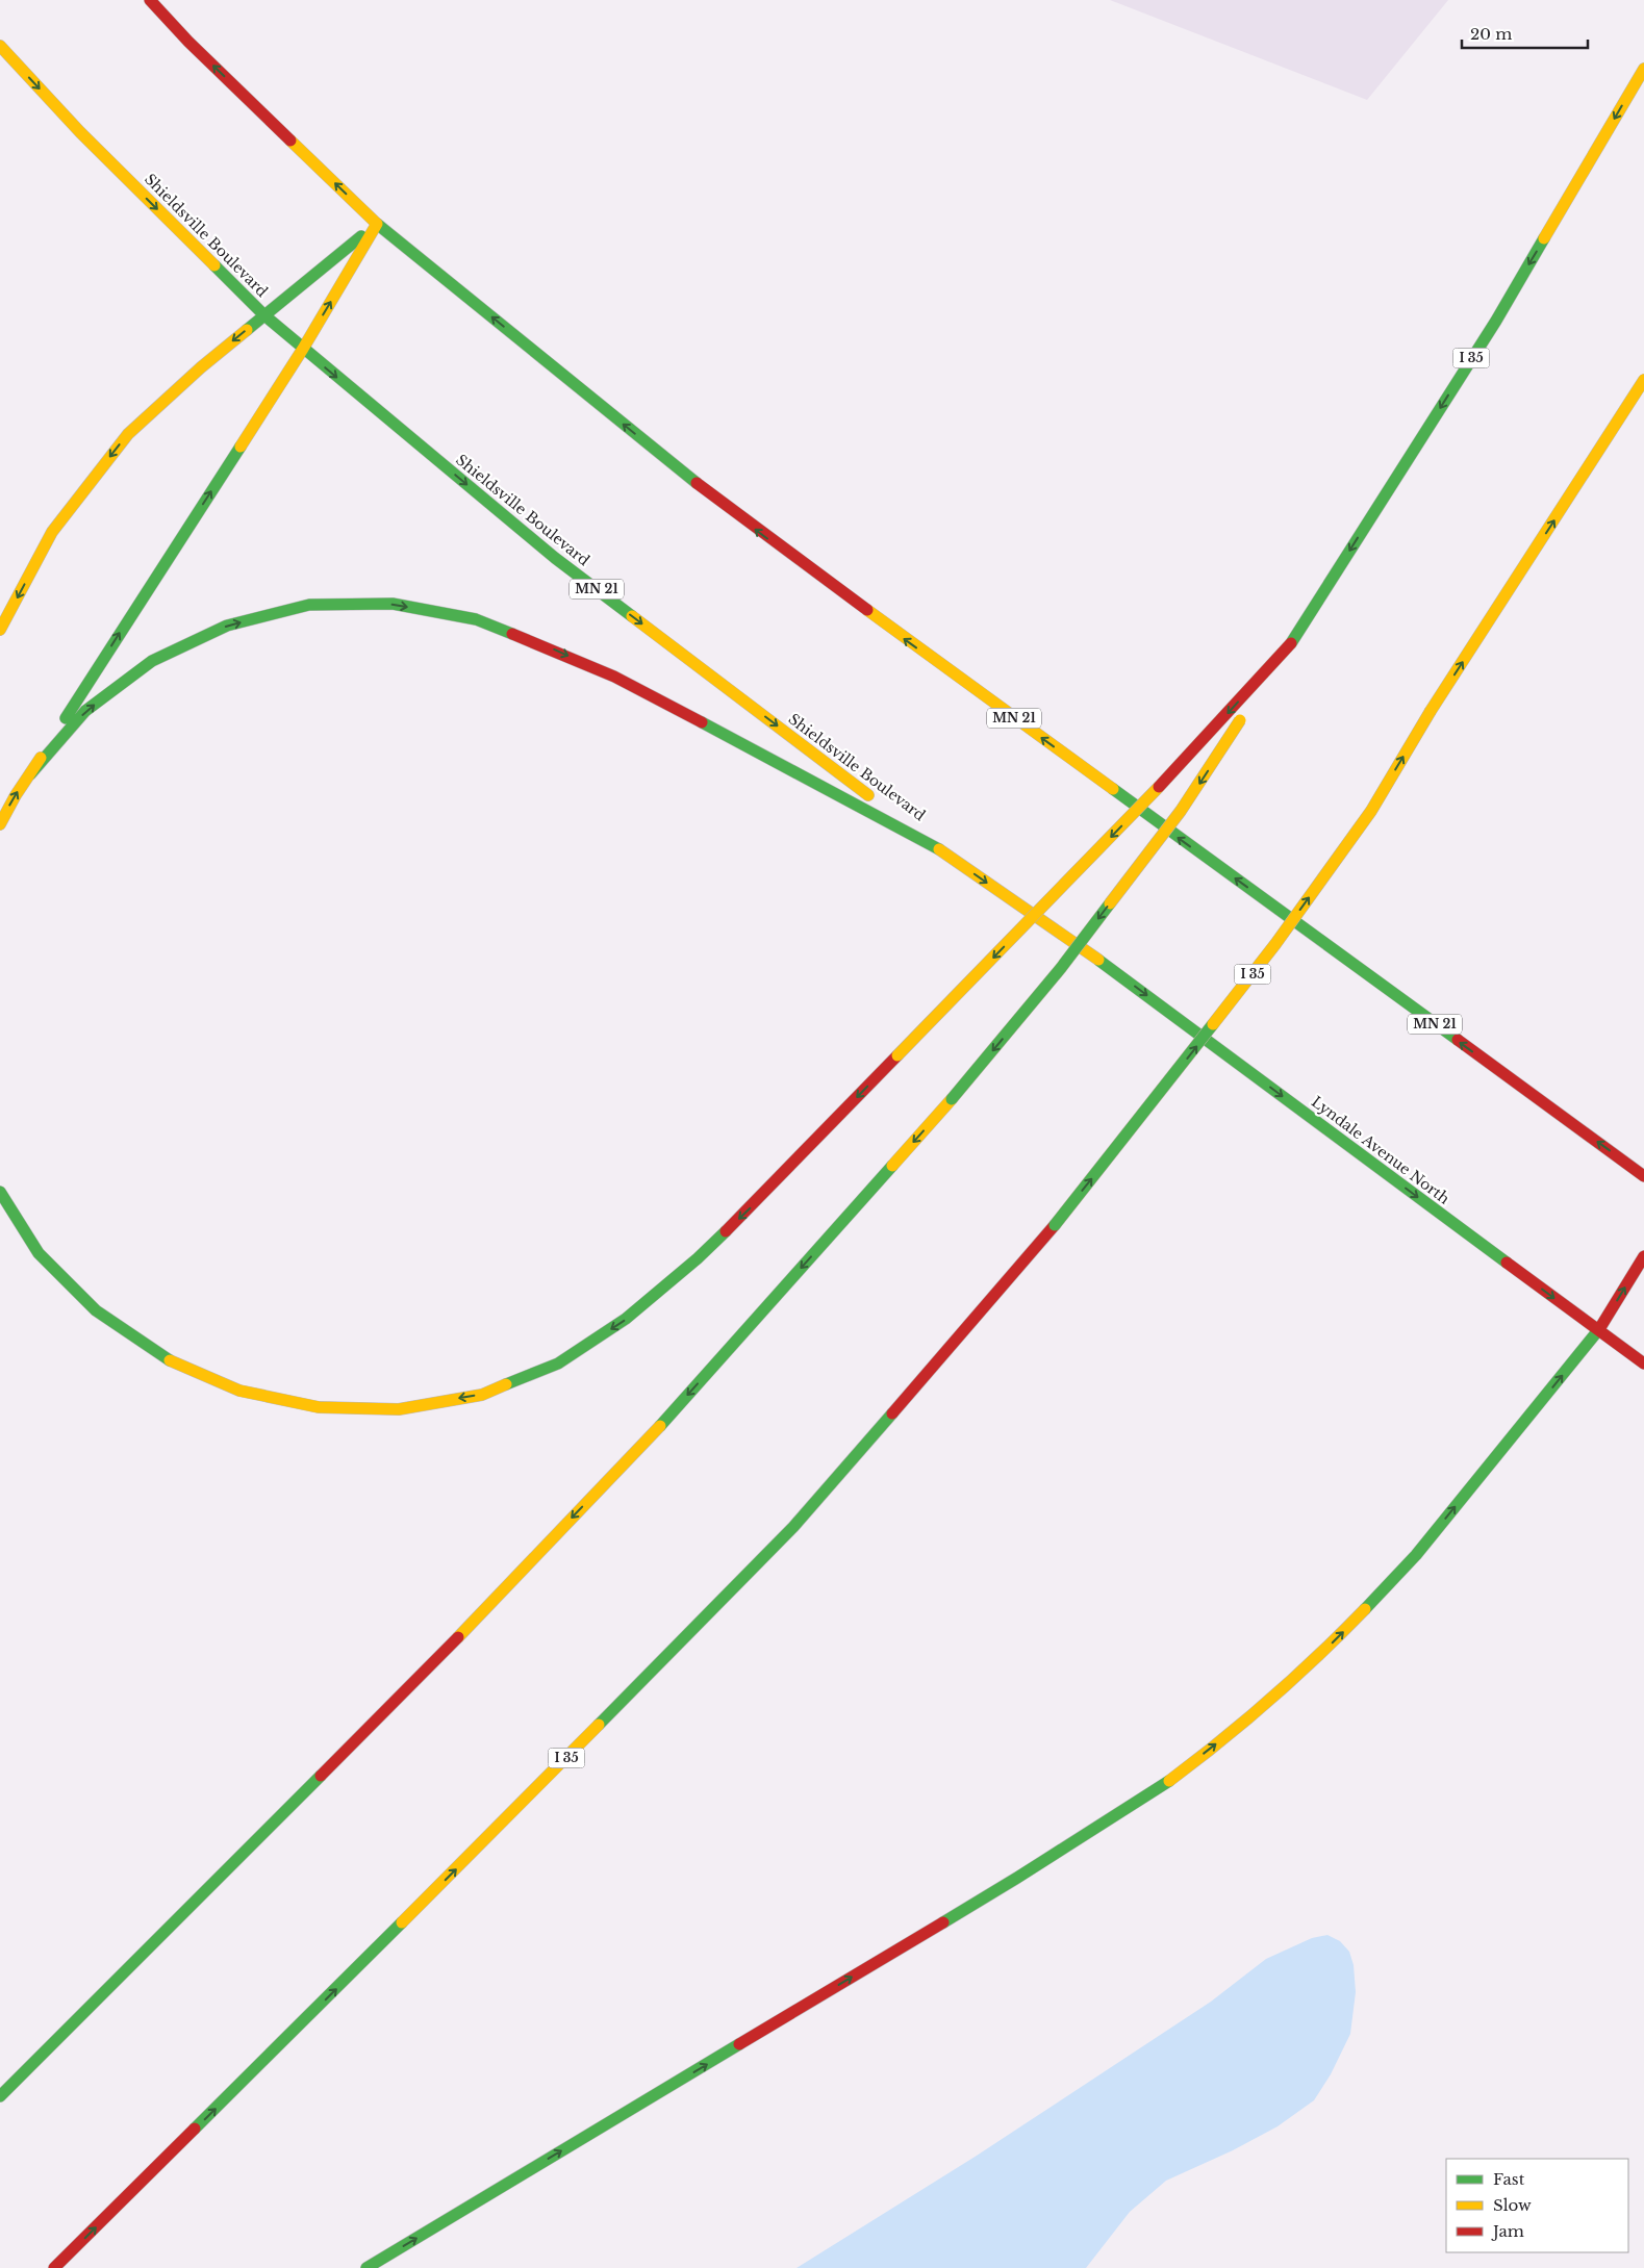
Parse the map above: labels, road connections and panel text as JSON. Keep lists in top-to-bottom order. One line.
{"streets":{"main road":["Shieldsville Boulevard","I 35","MN 21","Lyndale Avenue North"]},"crossings":[["Shieldsville Boulevard","Lyndale Avenue North"]],"one_way":["Shieldsville Boulevard","Lyndale Avenue North"],"legend":["Fast","Slow","Jam"],"scale_bar":"20 m"}
